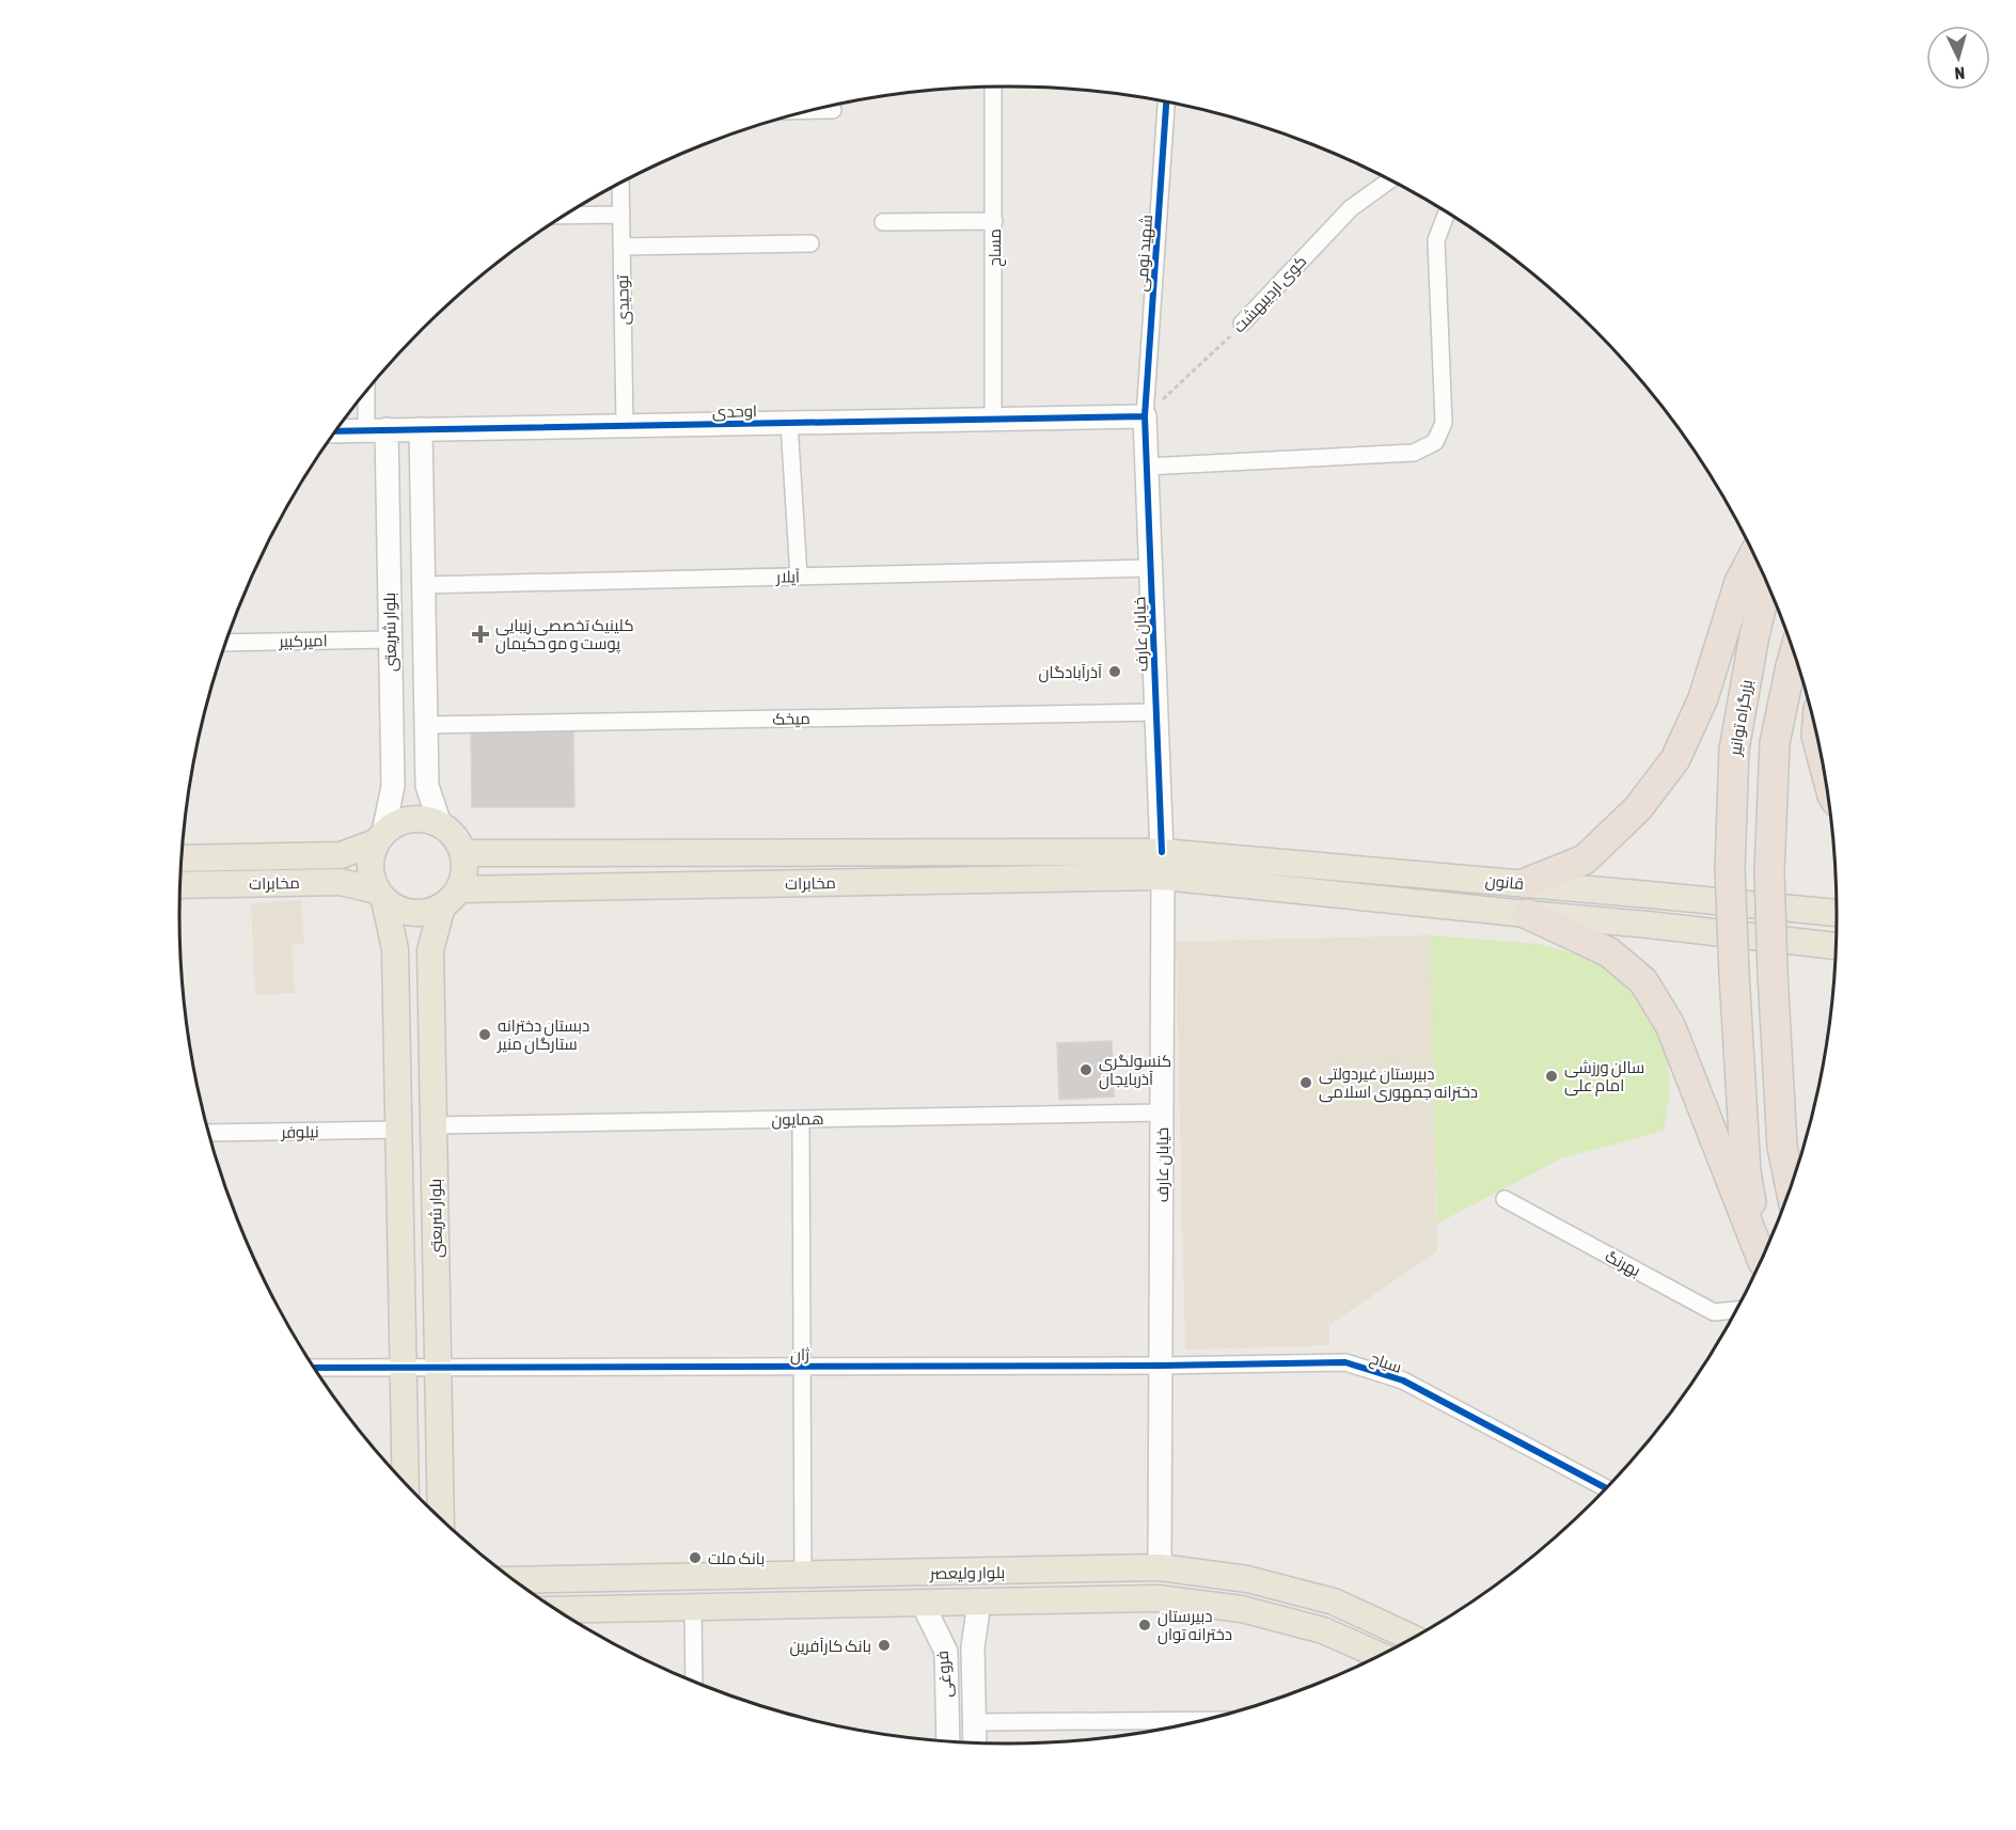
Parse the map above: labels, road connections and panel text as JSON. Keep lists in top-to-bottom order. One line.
{"streets":{"highway":["بزرگراه توانیر"],"main road":["بلوار شریعتى","قانون","مخابرات","بلوار ولیعصر"],"street":["مساح","شهید نومی","کوی اردیبهشت","توحیدی","اوحدی","آیلار","خیابان عارف","امیرکبیر","میخک","همایون","نیلوفر","بهرنگ","ژان","سیاح","فروغى"]},"crossings":[["مساح","اوحدی"],["شهید نومی","کوی اردیبهشت"],["شهید نومی","اوحدی"],["شهید نومی","خیابان عارف"],["کوی اردیبهشت","اوحدی"],["کوی اردیبهشت","خیابان عارف"],["توحیدی","اوحدی"],["اوحدی","بلوار شریعتى"],["اوحدی","خیابان عارف"],["آیلار","خیابان عارف"],["بلوار شریعتى","امیرکبیر"],["بلوار شریعتى","مخابرات"],["بلوار شریعتى","همایون"],["بلوار شریعتى","ژان"],["خیابان عارف","میخک"],["خیابان عارف","قانون"],["خیابان عارف","مخابرات"],["خیابان عارف","همایون"],["خیابان عارف","ژان"],["خیابان عارف","سیاح"],["خیابان عارف","بلوار ولیعصر"],["قانون","مخابرات"],["همایون","ژان"],["ژان","سیاح"],["ژان","بلوار ولیعصر"],["بلوار ولیعصر","فروغى"]],"places":{"health":["کلینیک تخصصی زیبایی پوست و مو حکیمان"],"other":["آذرآبادگان","دبستان دخترانه ستارگان منیر","کنسولگری آذربایجان","سالن ورزشی امام علی","دبیرستان غیردولتی دخترانه جمهوری اسلامی","بانک ملت","دبیرستان دخترانه توان","بانک کارآفرین"]},"north":"bottom"}
